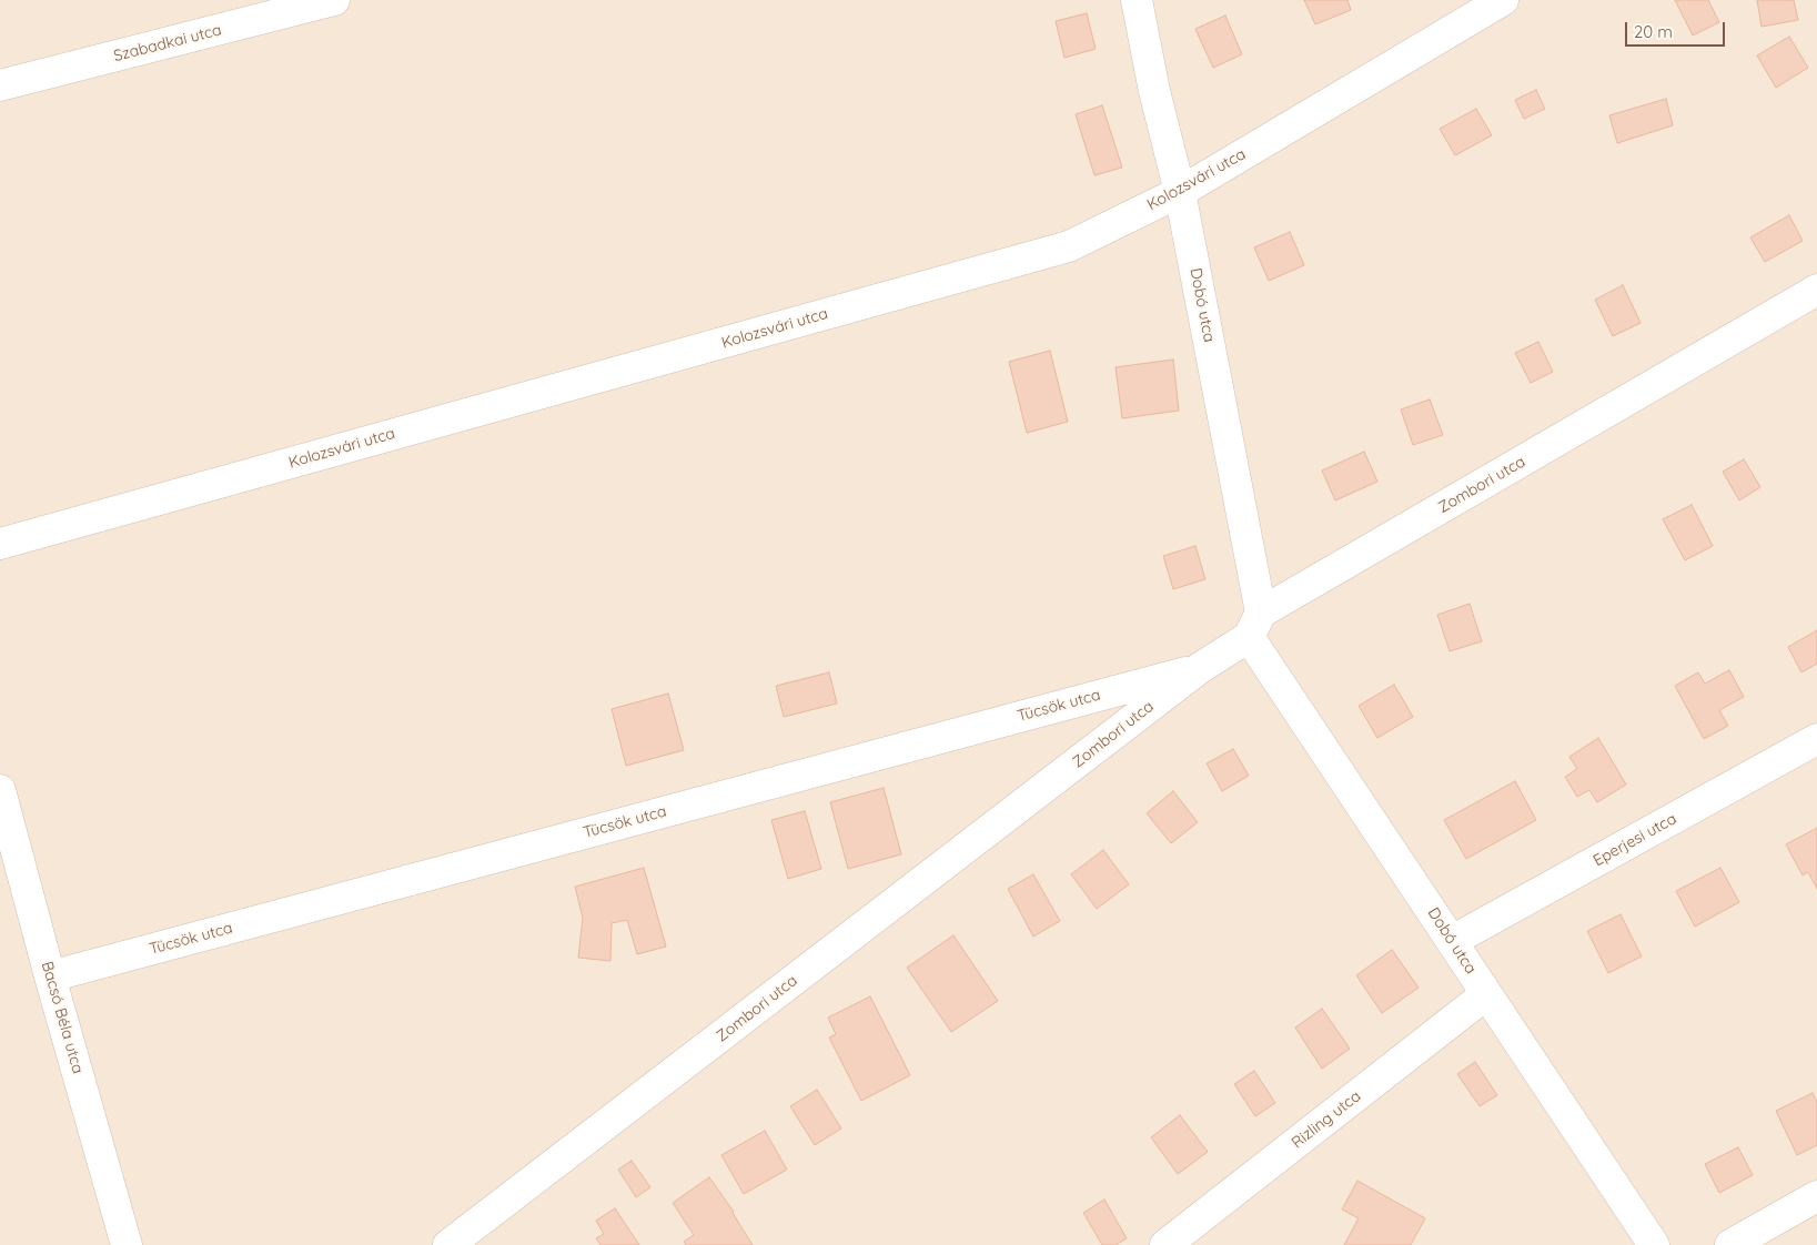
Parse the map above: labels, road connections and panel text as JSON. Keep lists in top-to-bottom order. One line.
{"streets":{"street":["Szabadkai utca","Kolozsvári utca","Dobó utca","Zombori utca","Tücsök utca","Eperjesi utca","Bacsó Béla utca","Rizling utca"]},"crossings":[["Kolozsvári utca","Dobó utca"],["Dobó utca","Zombori utca"],["Dobó utca","Eperjesi utca"],["Dobó utca","Rizling utca"],["Zombori utca","Tücsök utca"],["Tücsök utca","Bacsó Béla utca"]],"scale_bar":"20 m"}
